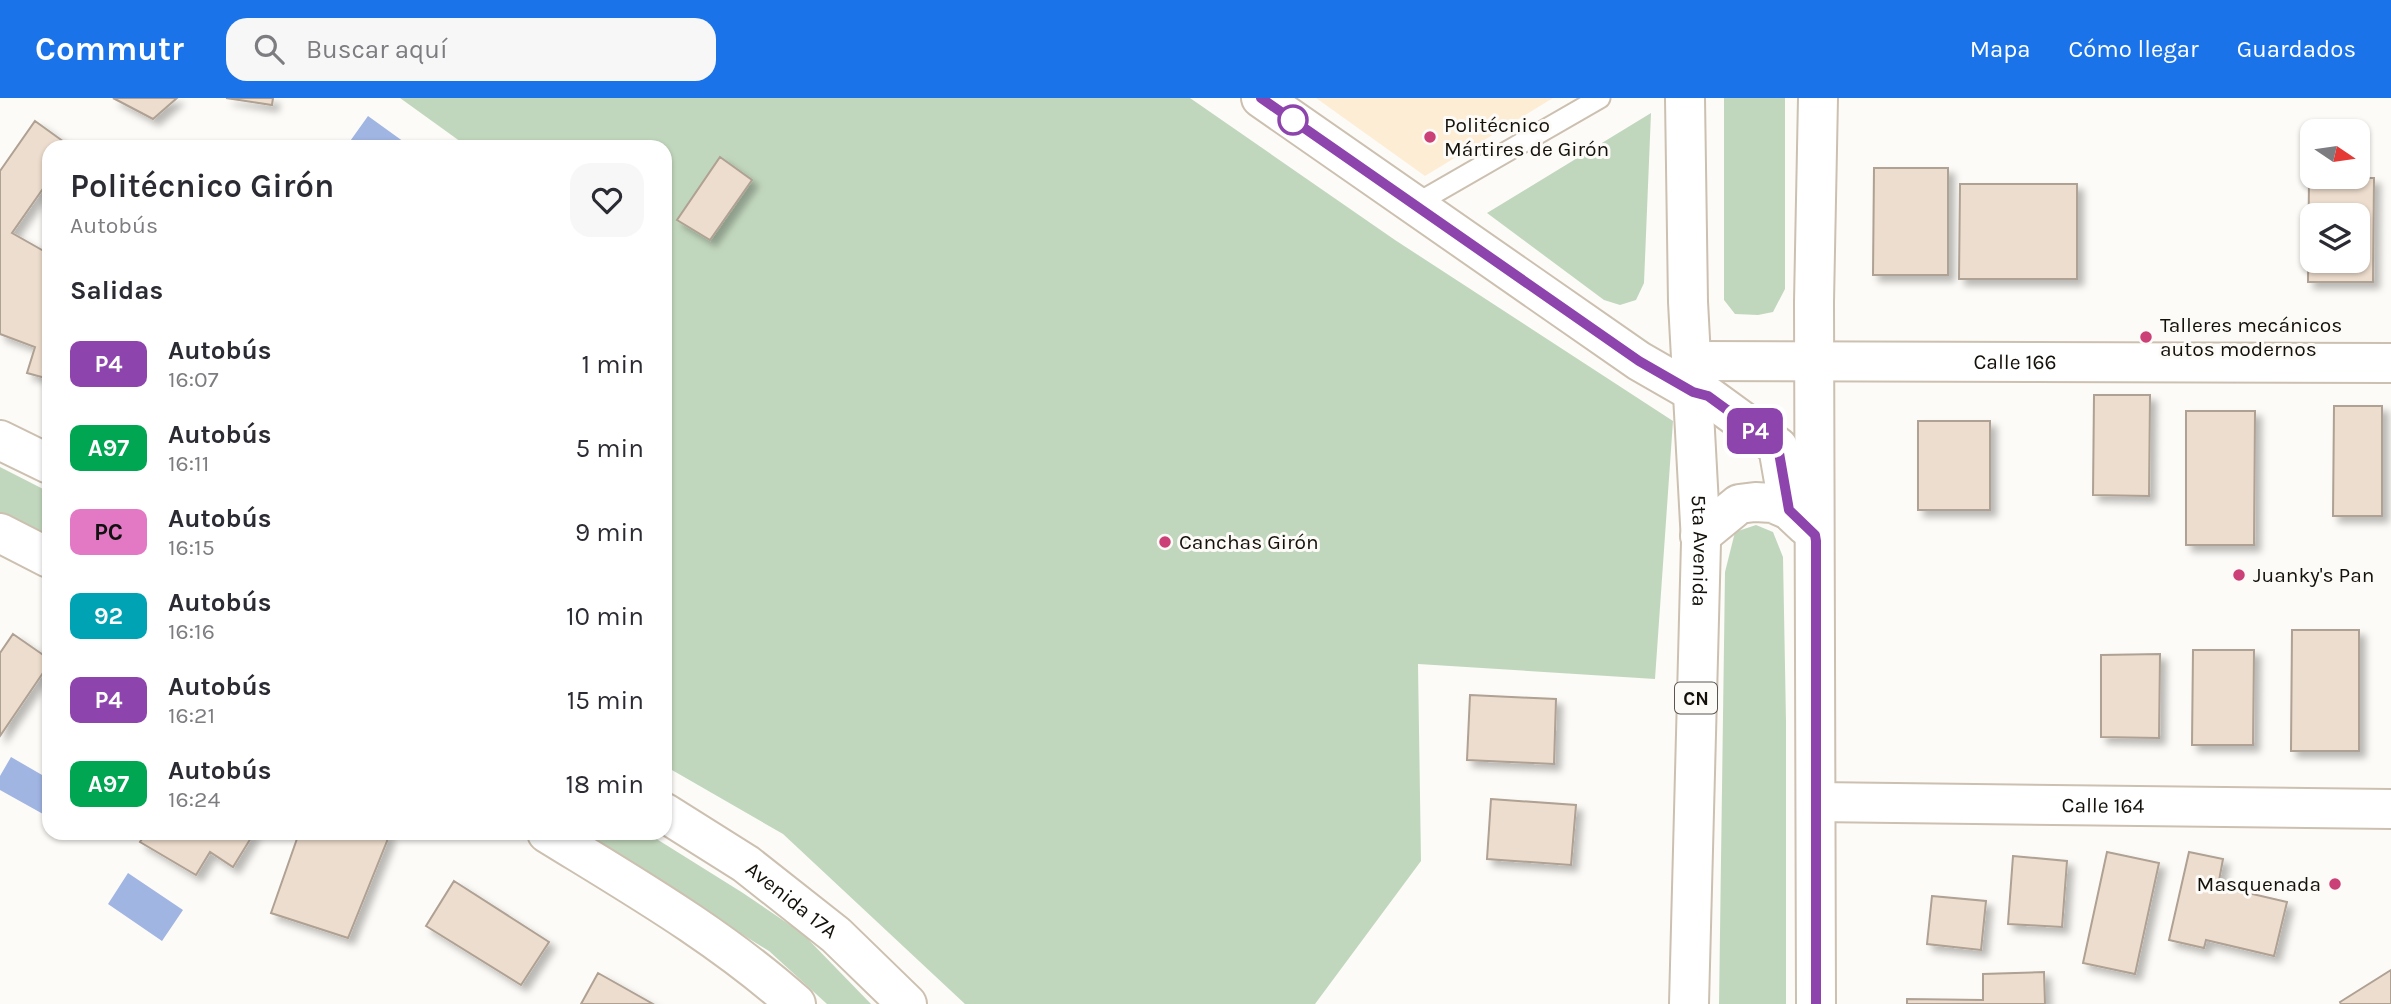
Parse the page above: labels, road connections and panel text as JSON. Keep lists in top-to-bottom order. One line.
{"streets":{"main road":["Calle 166","5ta Avenida","CN","Calle 164","Avenida 17A"]},"crossings":[["Calle 166","5ta Avenida"]],"places":["Politécnico Mártires de Girón","Talleres mecánicos autos modernos","Canchas Girón","Juanky's Pan","Masquenada"],"lines":["bus line P4"],"north":"right","page":{"header":"Commutr","search":"Buscar aquí","nav":["Mapa","Cómo llegar","Guardados"],"on_map":"P4","heading":[["Politécnico Girón","Autobús"],"Salidas"],"list":[{"mark":"P4","name":"Autobús","note":"16:07","value":"1 min"},{"mark":"A97","name":"Autobús","note":"16:11","value":"5 min"},{"mark":"PC","name":"Autobús","note":"16:15","value":"9 min"},{"mark":"92","name":"Autobús","note":"16:16","value":"10 min"},{"mark":"P4","name":"Autobús","note":"16:21","value":"15 min"},{"mark":"A97","name":"Autobús","note":"16:24","value":"18 min"}]}}
